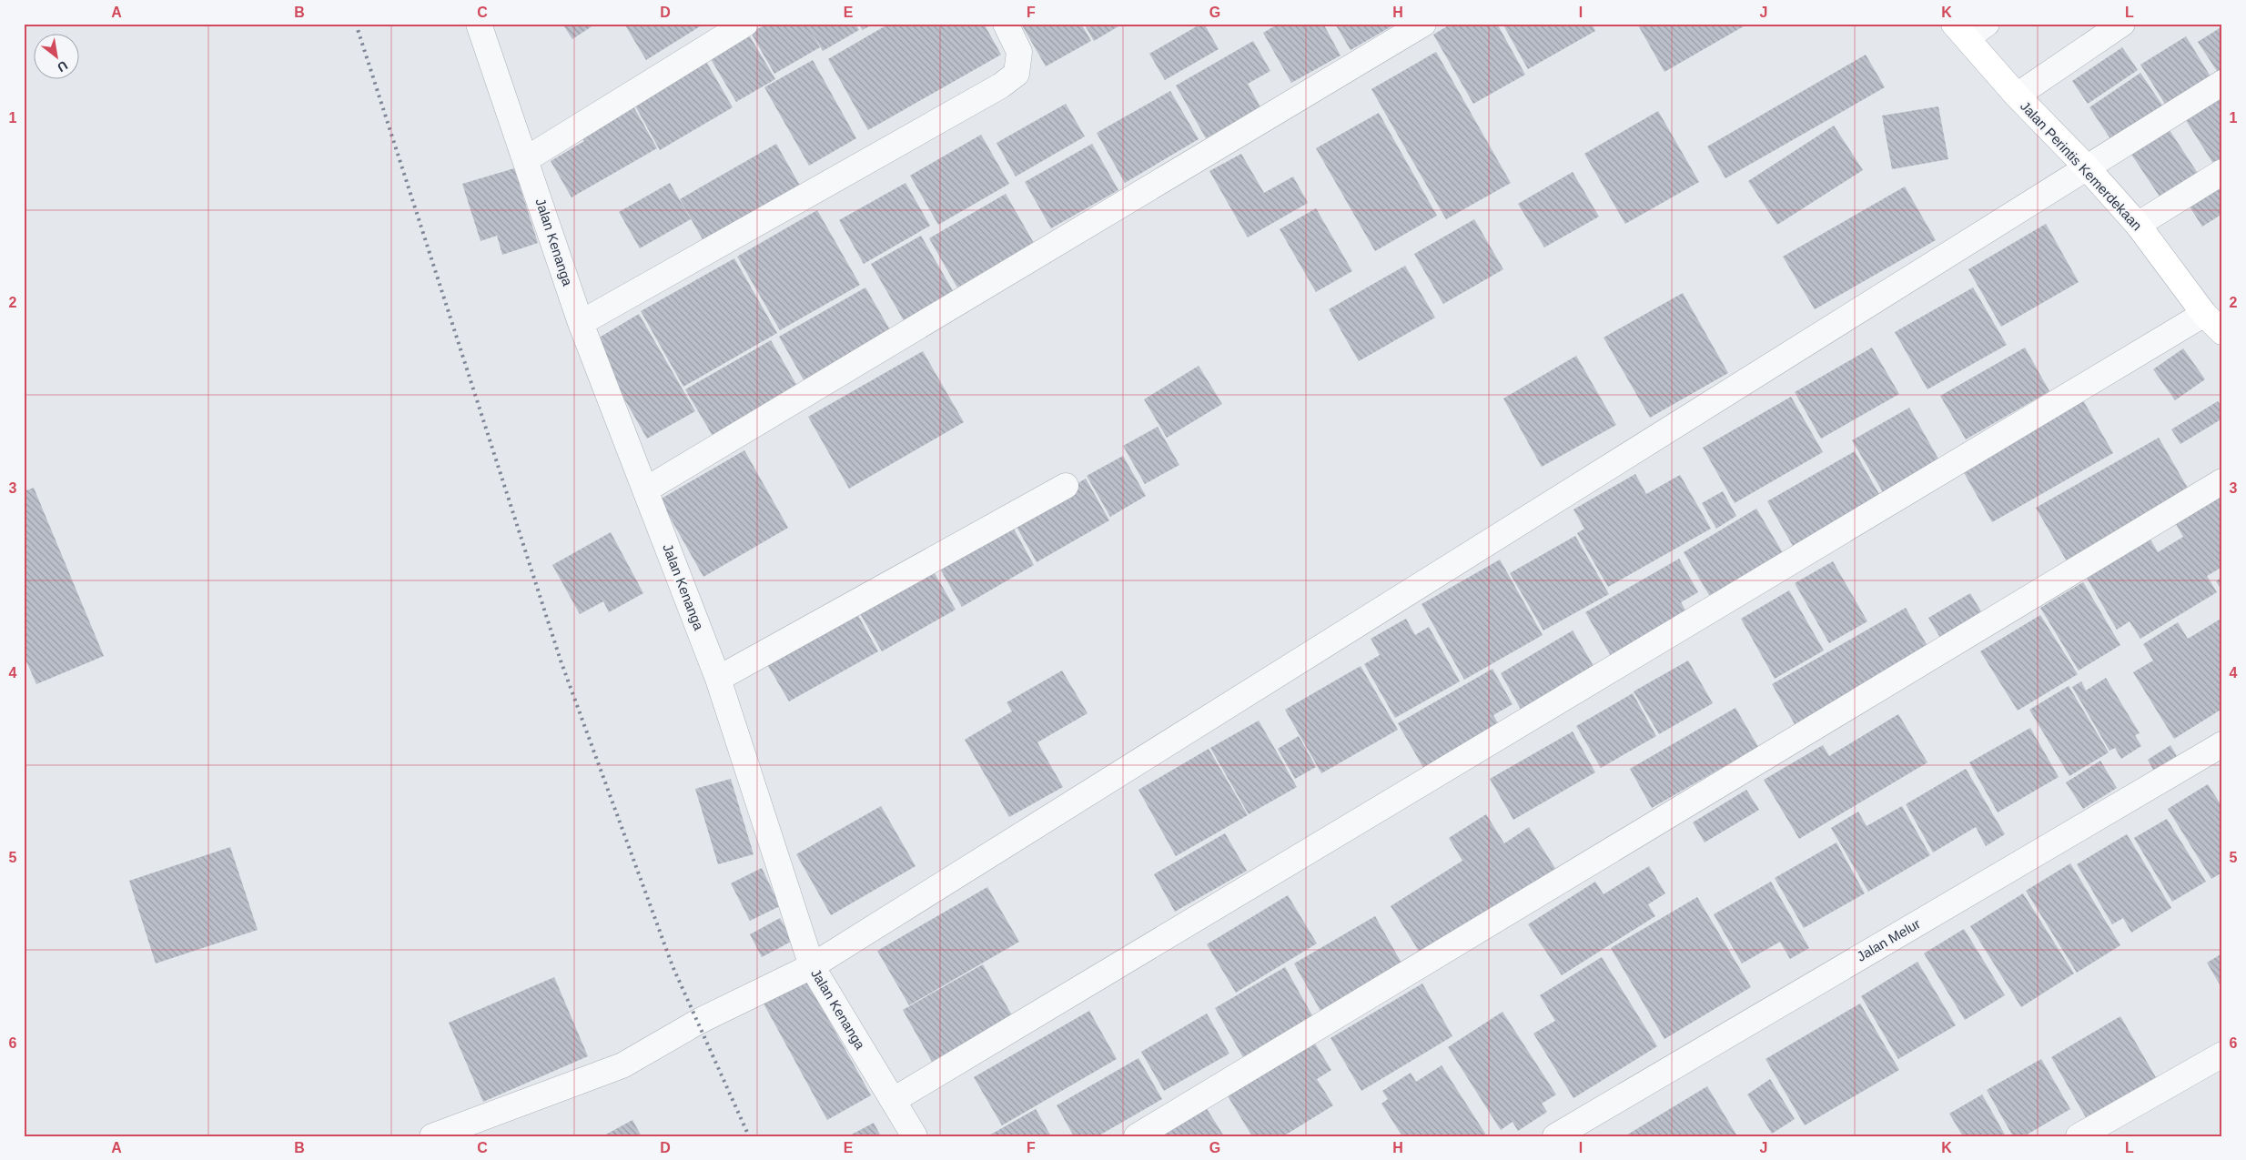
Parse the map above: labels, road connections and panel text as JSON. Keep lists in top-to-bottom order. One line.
{"streets":{"street":["Jalan Perintis Kemerdekaan","Jalan Kenanga","Jalan Melur"]},"north":"bottom right","grid":{"columns":["A","B","C","D","E","F","G","H","I","J","K","L"],"rows":["1","2","3","4","5","6"]}}
